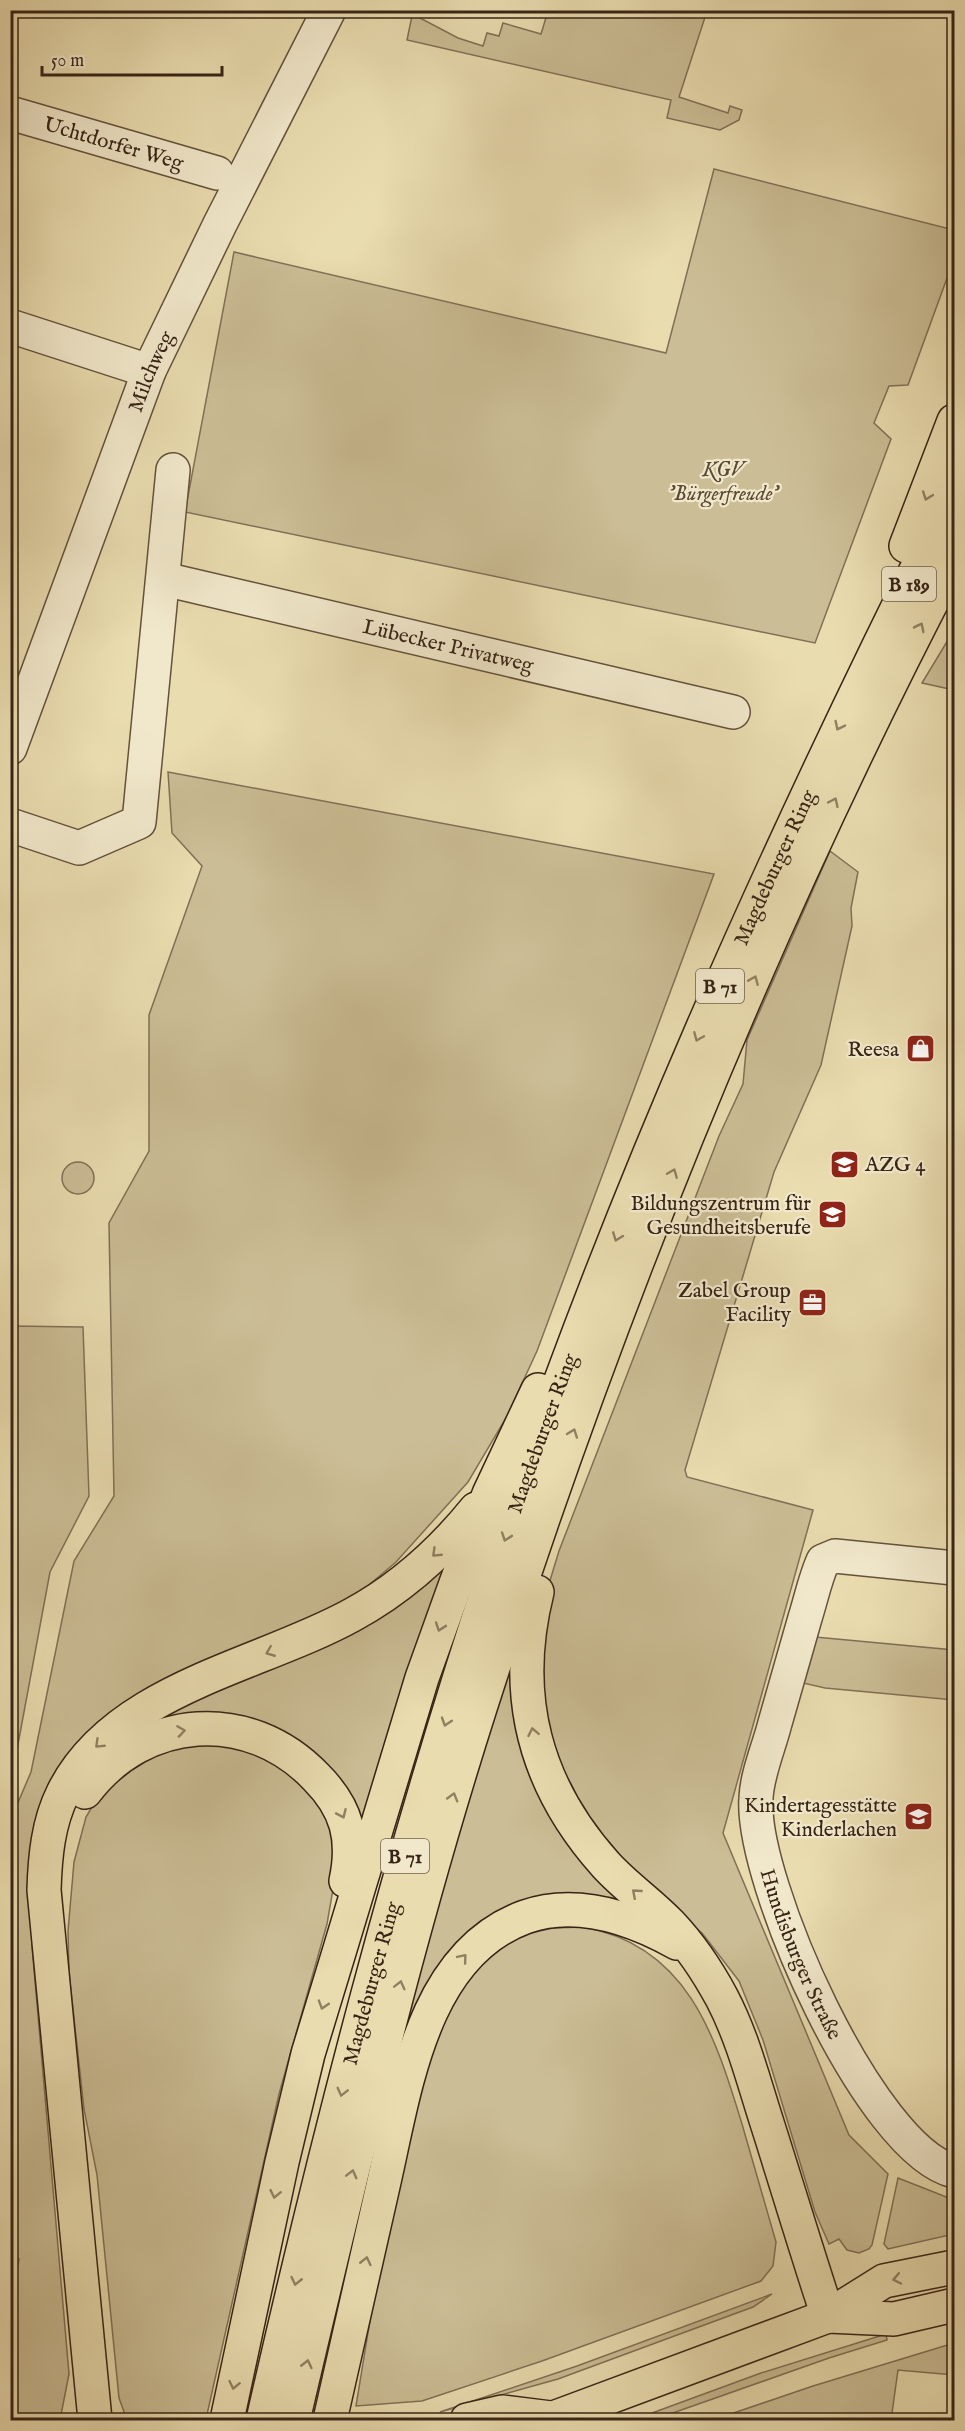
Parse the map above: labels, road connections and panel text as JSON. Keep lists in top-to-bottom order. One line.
{"streets":{"main road":["B 189","Magdeburger Ring","B 71"],"street":["Uchtdorfer Weg","Milchweg","Lübecker Privatweg","Hundisburger Straße"]},"crossings":[["Magdeburger Ring","B 71"]],"parks":["KGV 'Bürgerfreude'"],"places":{"shop":["Reesa"],"school or university":["AZG 4","Bildungszentrum für Gesundheitsberufe","Kindertagesstätte Kinderlachen"],"office":["Zabel Group Facility"]},"scale_bar":"50 m"}
